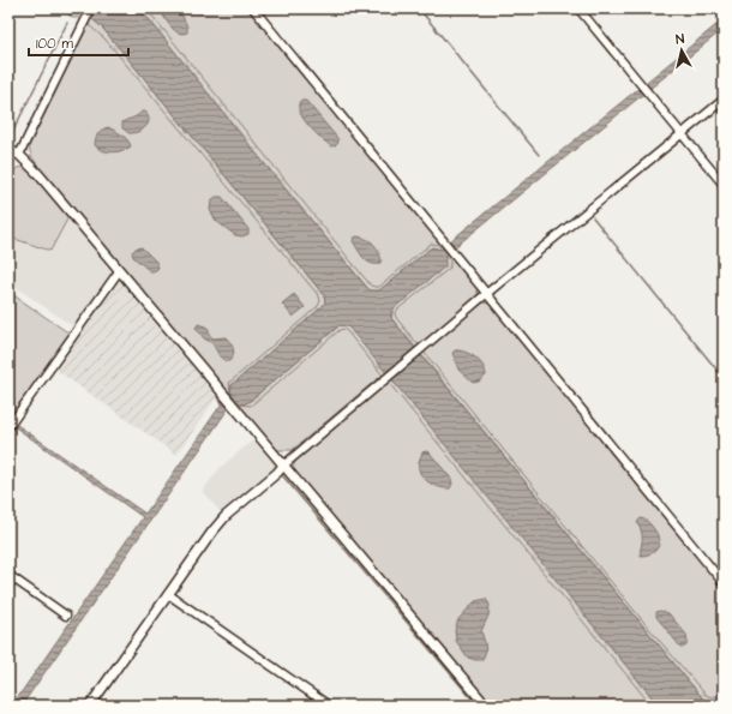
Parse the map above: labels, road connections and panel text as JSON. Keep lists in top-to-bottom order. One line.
{"scale_bar":"100 m","north":"top"}
